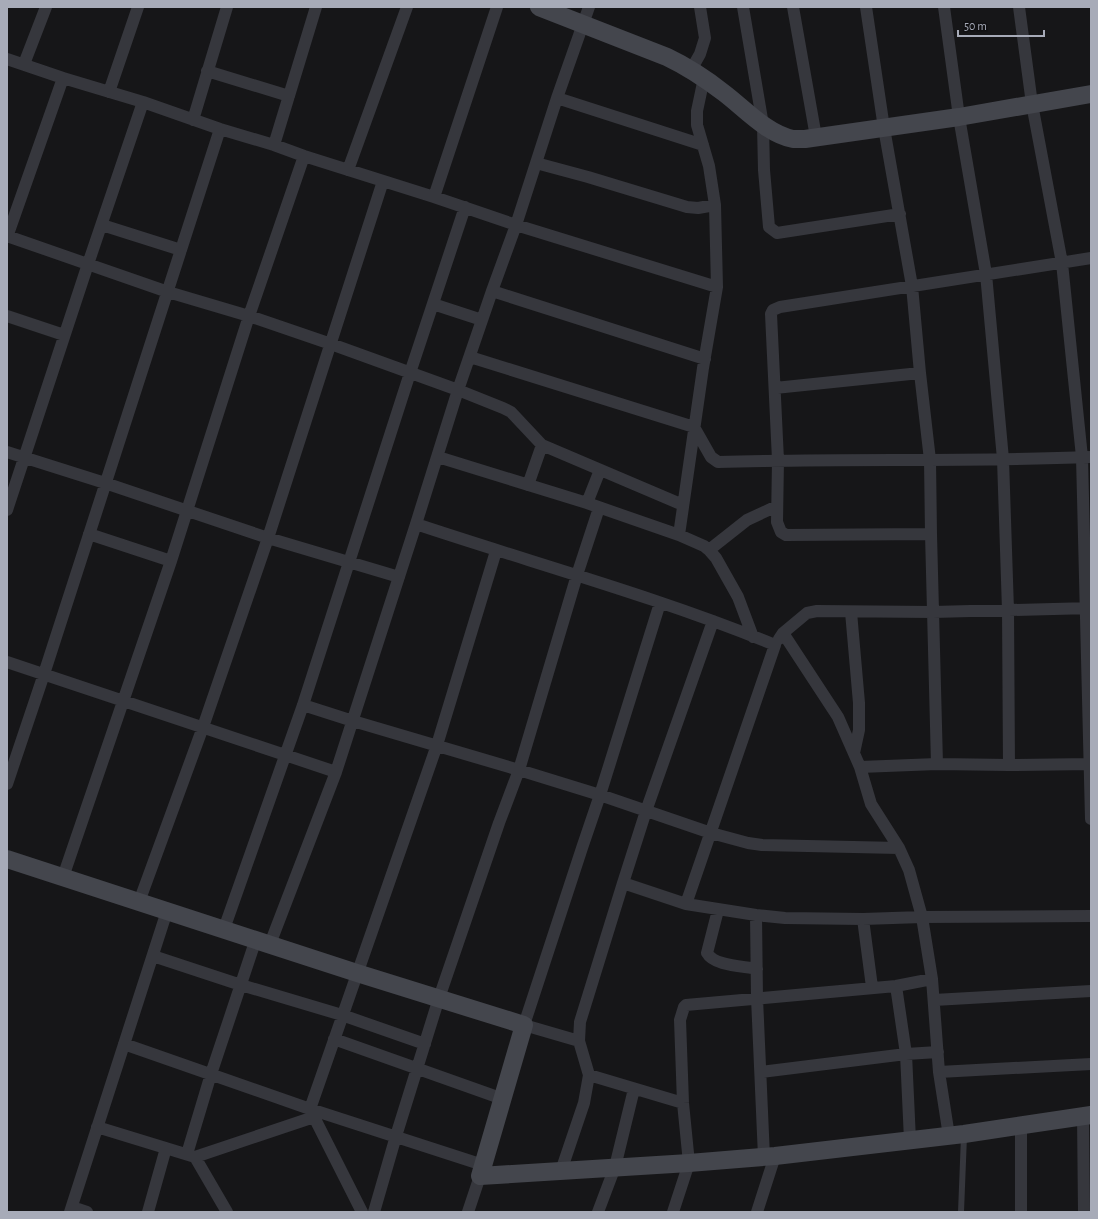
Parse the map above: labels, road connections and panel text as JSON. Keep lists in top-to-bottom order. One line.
{"scale_bar":"50 m"}
